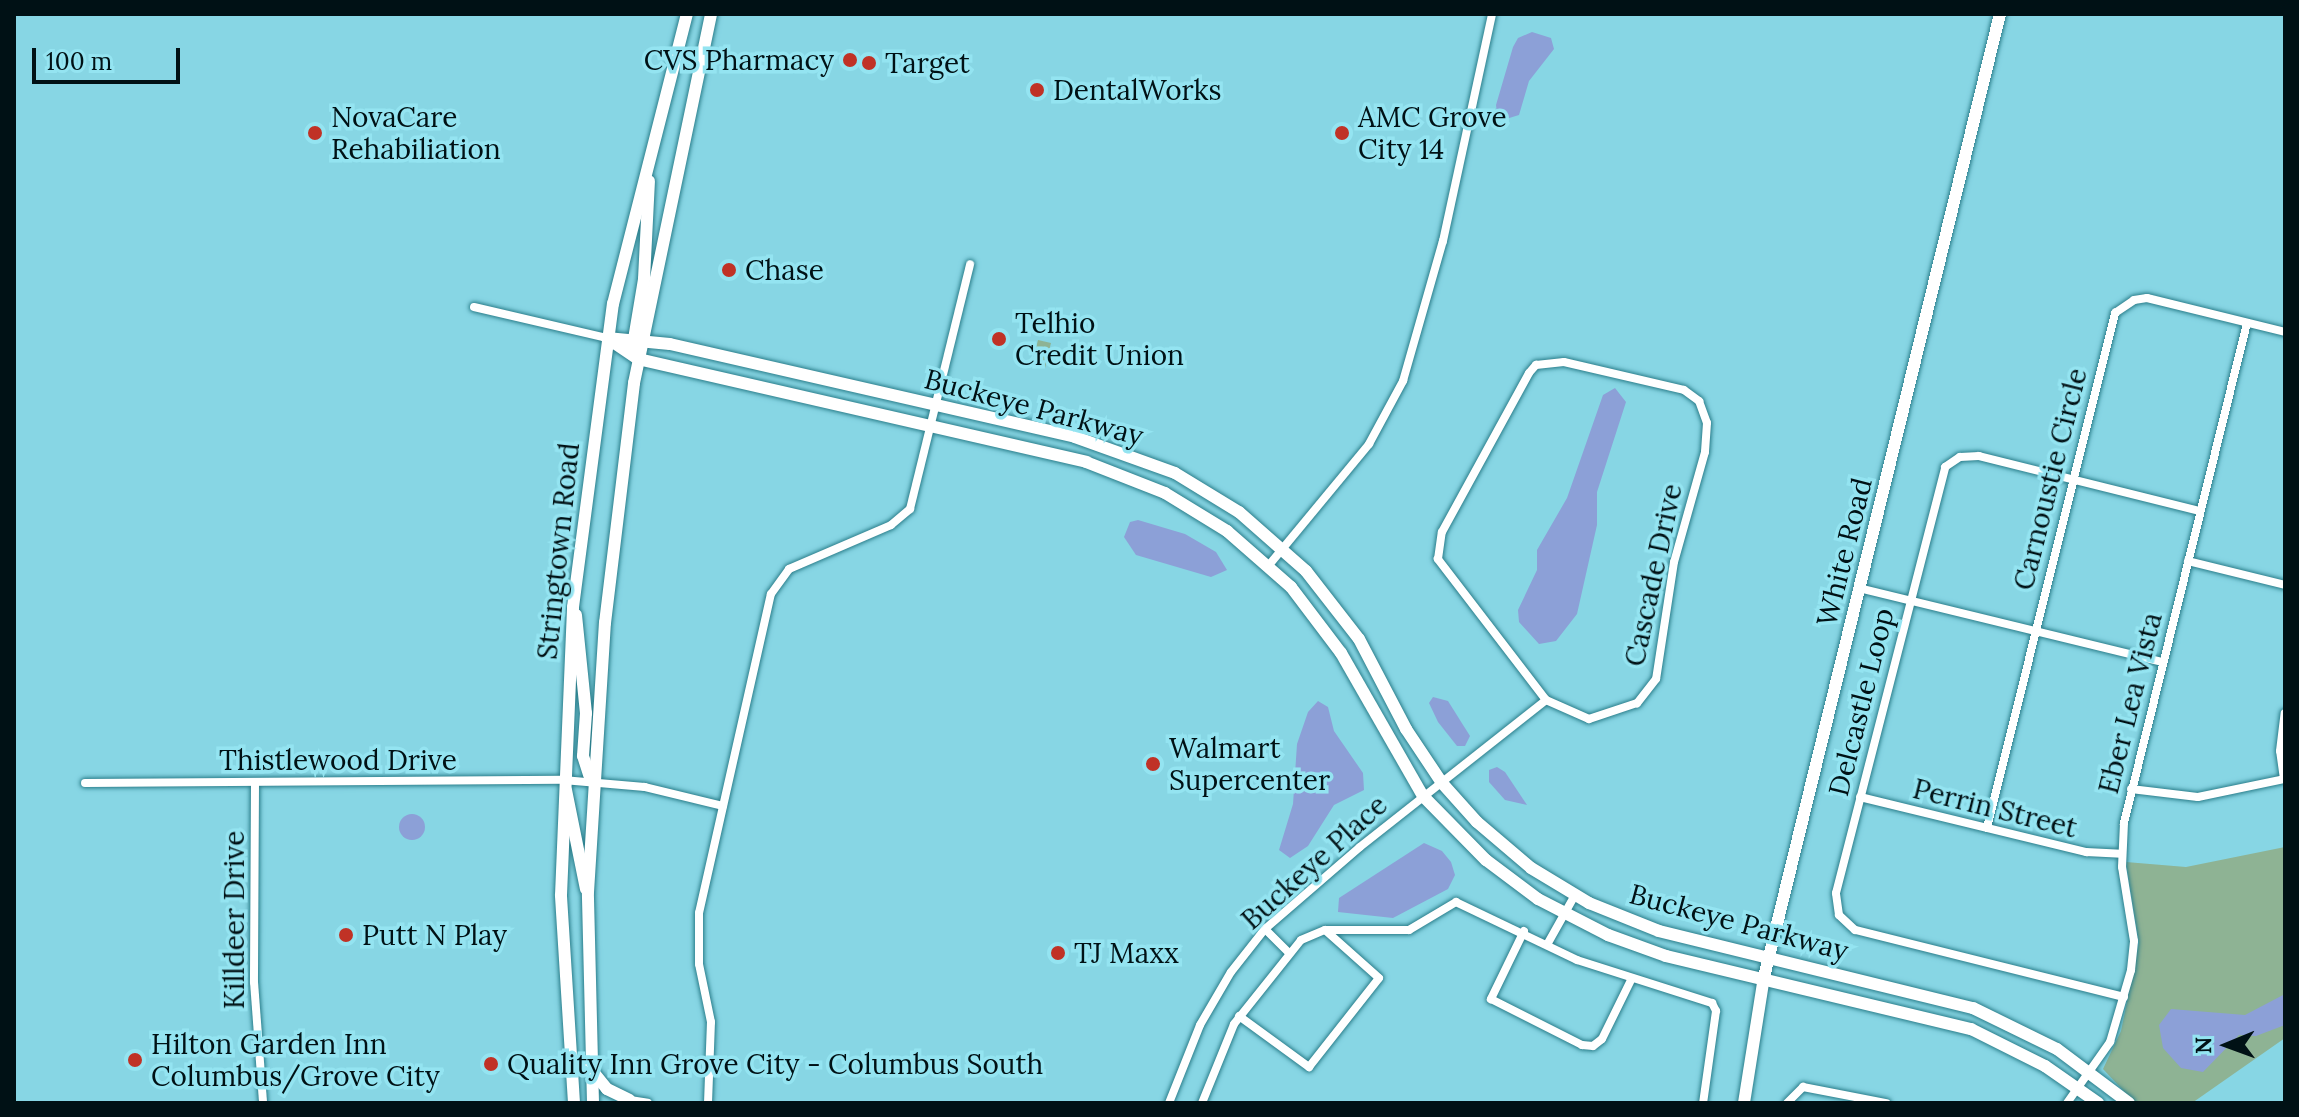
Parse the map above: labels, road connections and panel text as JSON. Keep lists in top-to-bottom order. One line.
{"streets":{"street":["Buckeye Parkway","Carnoustie Circle","Stringtown Road","White Road","Cascade Drive","Delcastle Loop","Eber Lea Vista","Thistlewood Drive","Perrin Street","Buckeye Place","Killdeer Drive"]},"crossings":[["Buckeye Parkway","Stringtown Road"],["Buckeye Parkway","White Road"],["Buckeye Parkway","Eber Lea Vista"],["Buckeye Parkway","Buckeye Place"],["Carnoustie Circle","Delcastle Loop"],["Carnoustie Circle","Eber Lea Vista"],["Carnoustie Circle","Perrin Street"],["Stringtown Road","Thistlewood Drive"],["Cascade Drive","Buckeye Place"],["Delcastle Loop","Eber Lea Vista"],["Delcastle Loop","Perrin Street"],["Eber Lea Vista","Perrin Street"],["Thistlewood Drive","Killdeer Drive"]],"places":["CVS Pharmacy","Target","DentalWorks","NovaCare Rehabiliation","AMC Grove City 14","Chase","Telhio Credit Union","Walmart Supercenter","Putt N Play","TJ Maxx","Hilton Garden Inn Columbus/Grove City","Quality Inn Grove City - Columbus South"],"scale_bar":"100 m","north":"left"}
